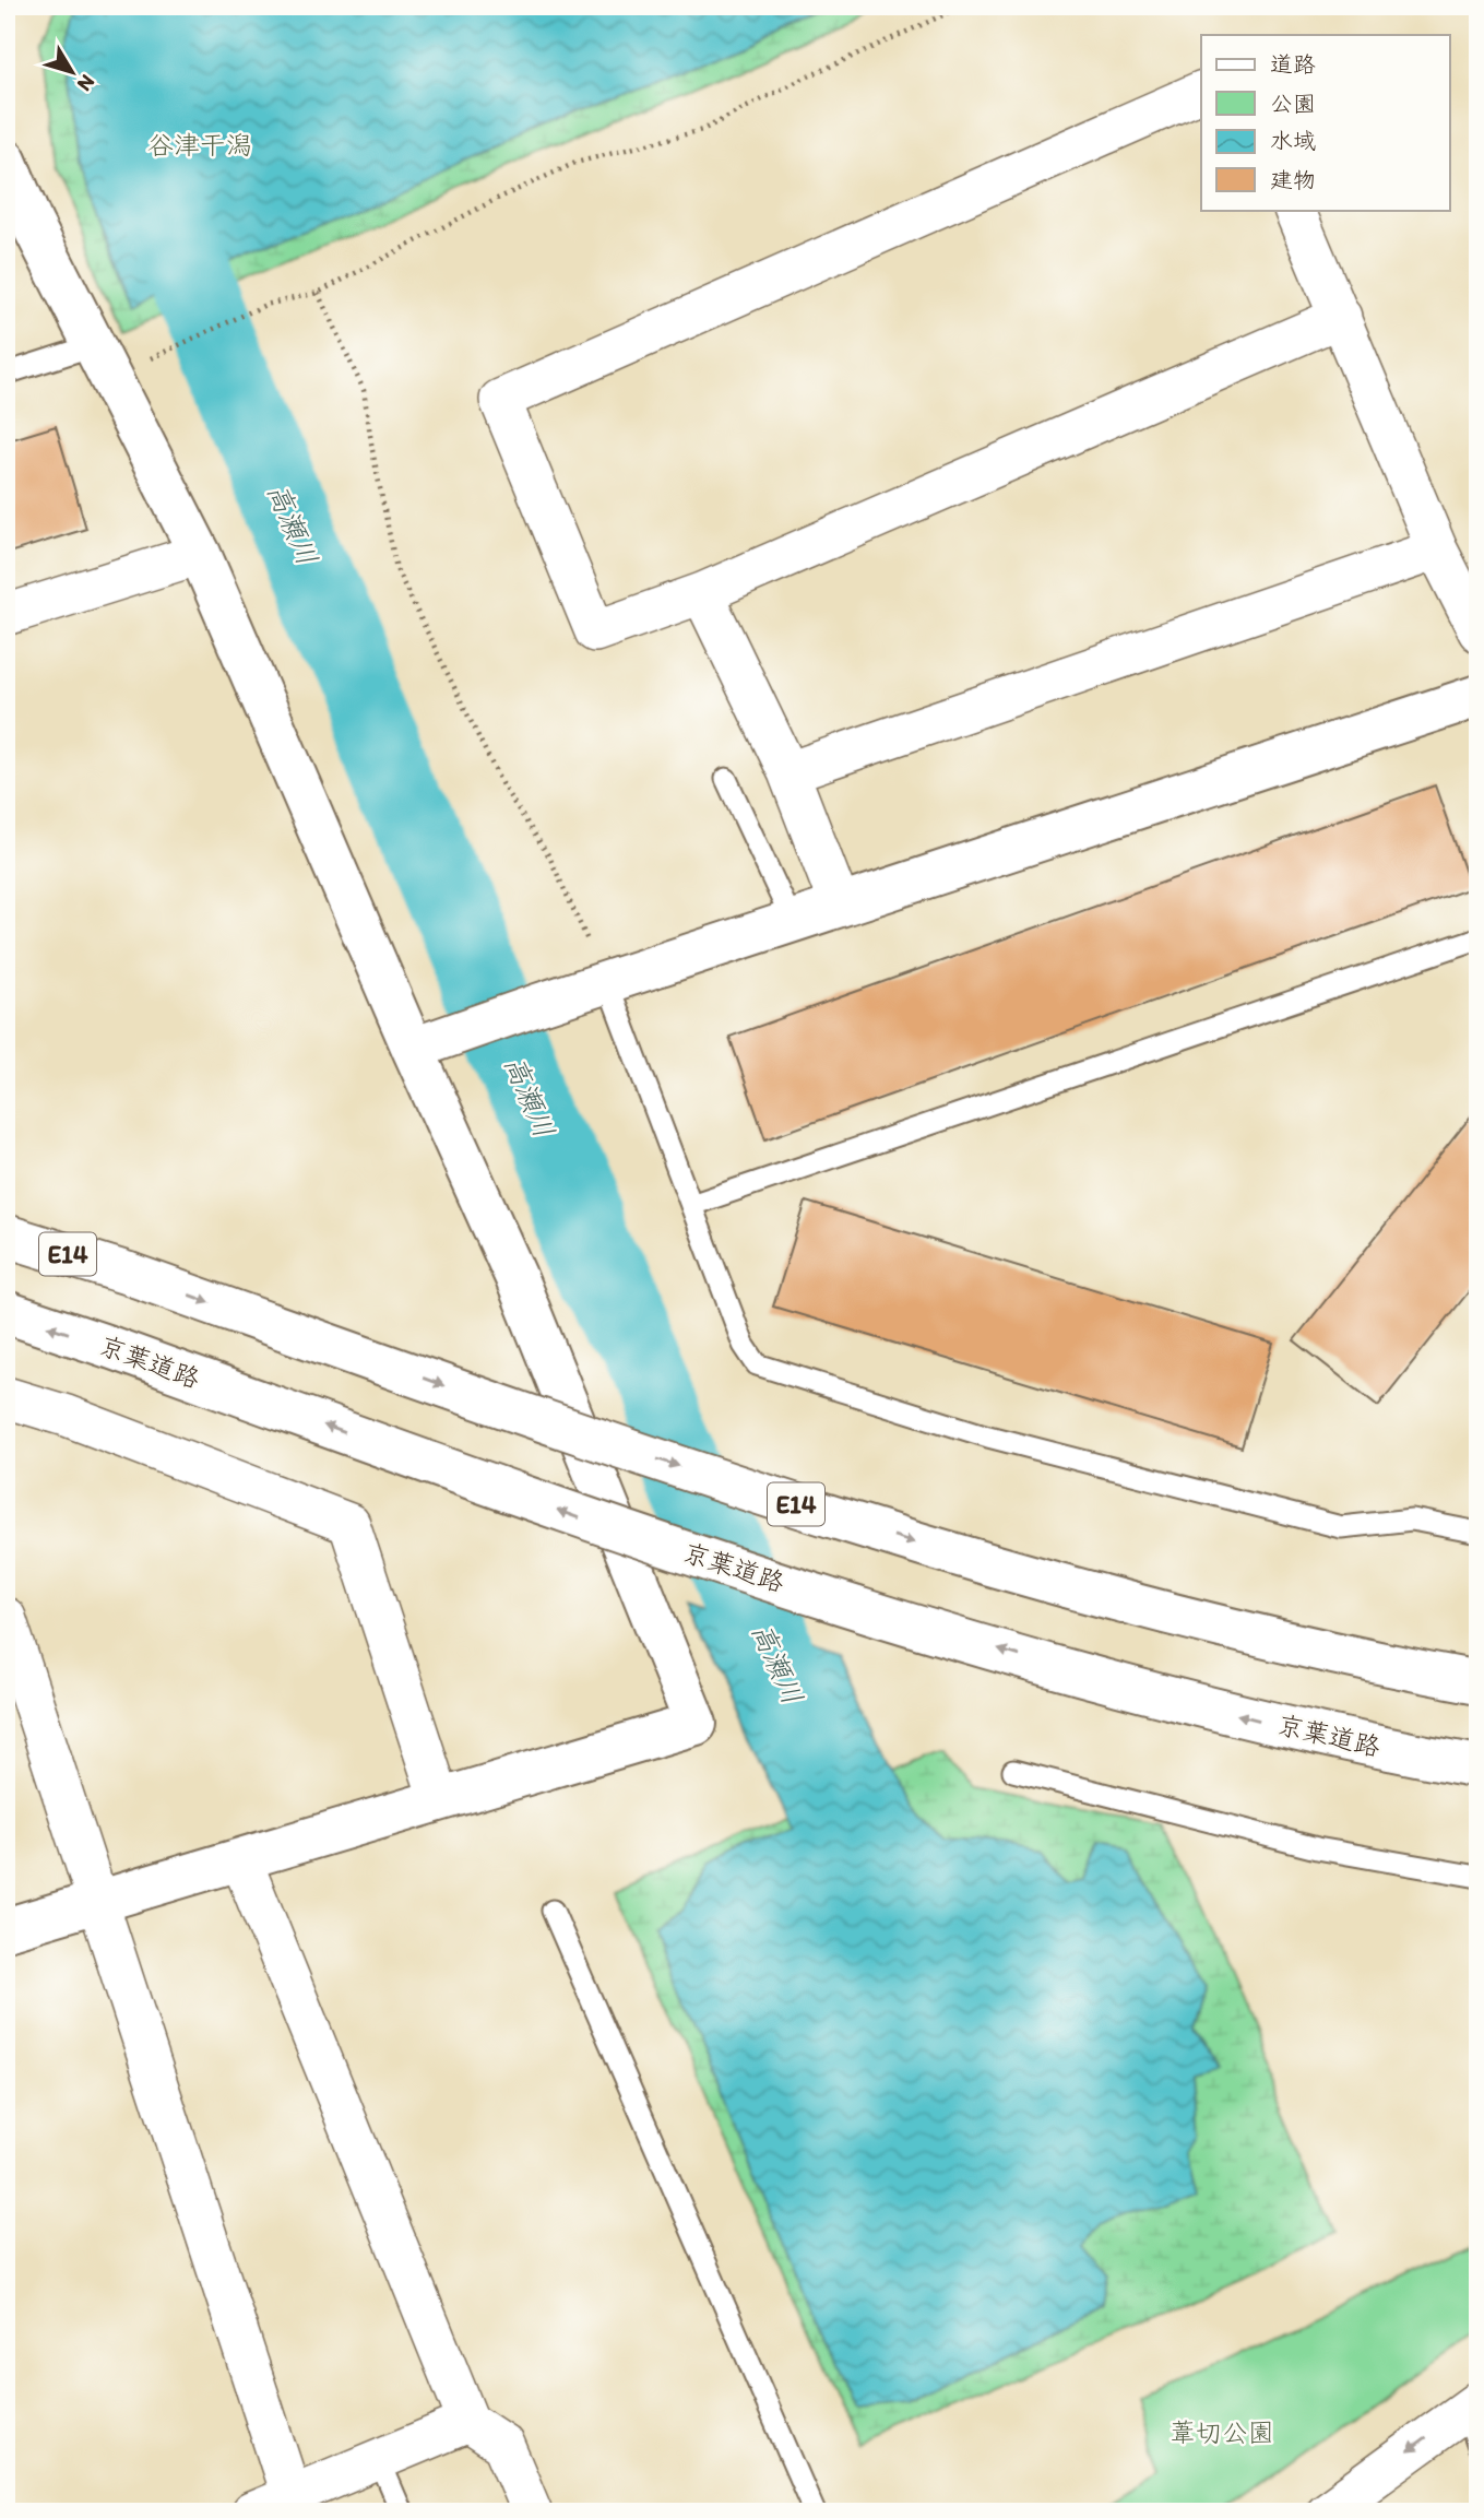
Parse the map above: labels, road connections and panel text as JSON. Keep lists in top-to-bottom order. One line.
{"streets":{"main road":["E14","京葉道路"]},"water":["高瀬川"],"parks":["谷津干潟","葦切公園"],"legend":["道路","公園","水域","建物"],"north":"bottom right"}
